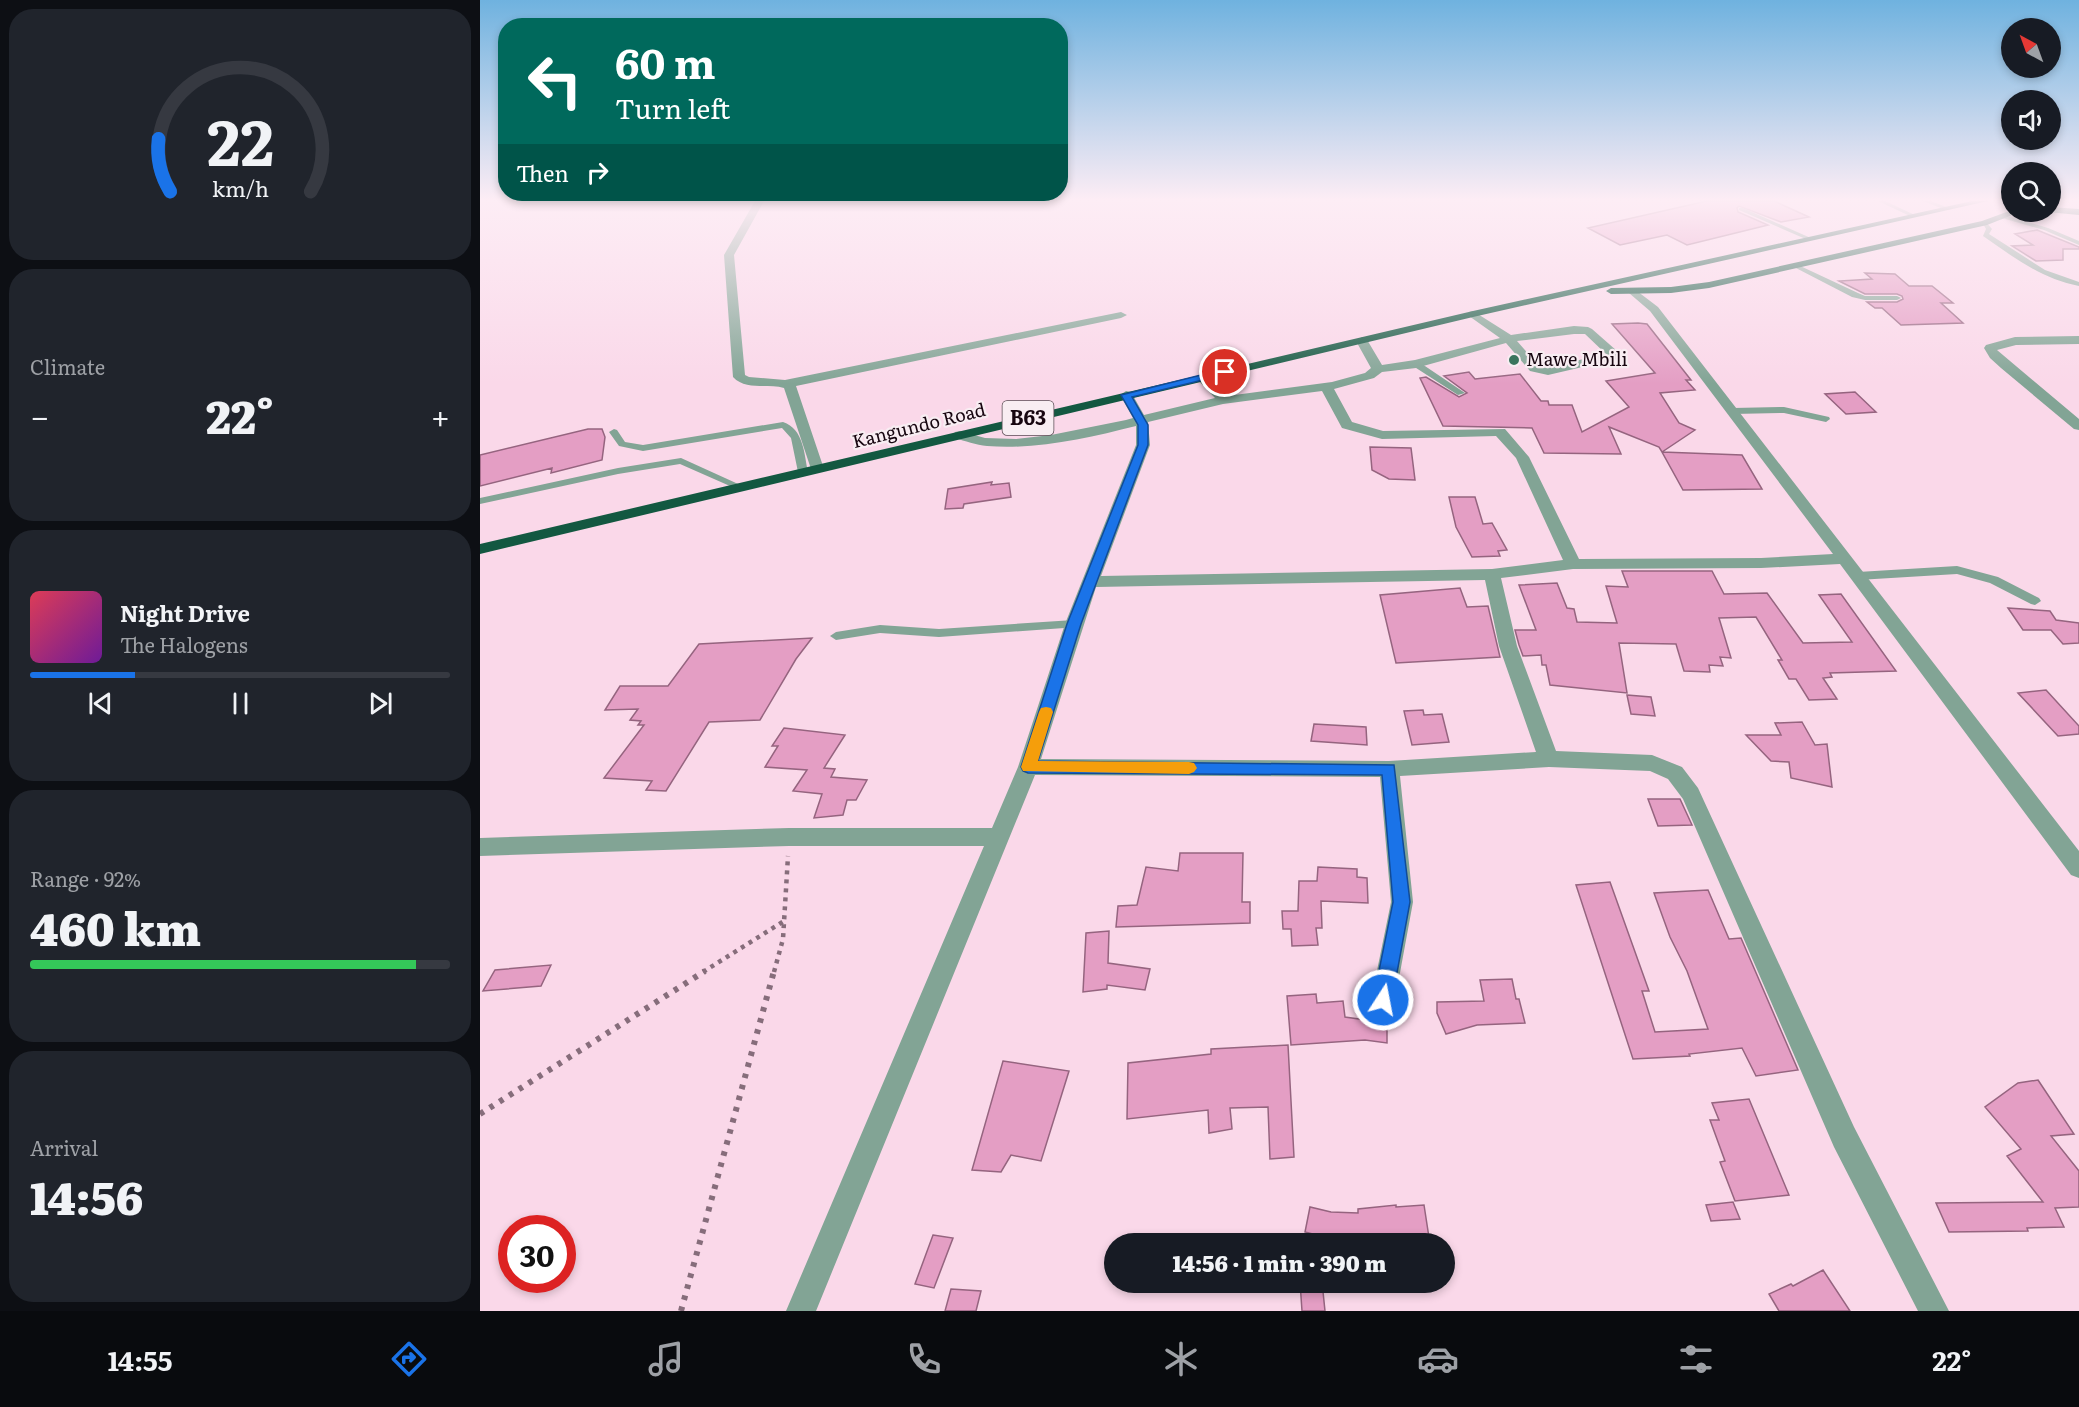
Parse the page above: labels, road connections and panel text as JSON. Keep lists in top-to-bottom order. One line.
{"streets":{"highway":["B63","Kangundo Road"]},"places":["Mawe Mbili"],"north":"top left","page":{"turn":["60 m","Turn left"],"then":"Then","tile":["Climate",["Range · 92%","460 km"],["Arrival","14:56"]],"heat":["−","22°","+"],"song":["Night Drive","The Halogens"],"limit":"30","trip":"14:56 · 1 min · 390 m","tabs":["14:55","22°"],"gauge":["22","km/h"]}}
